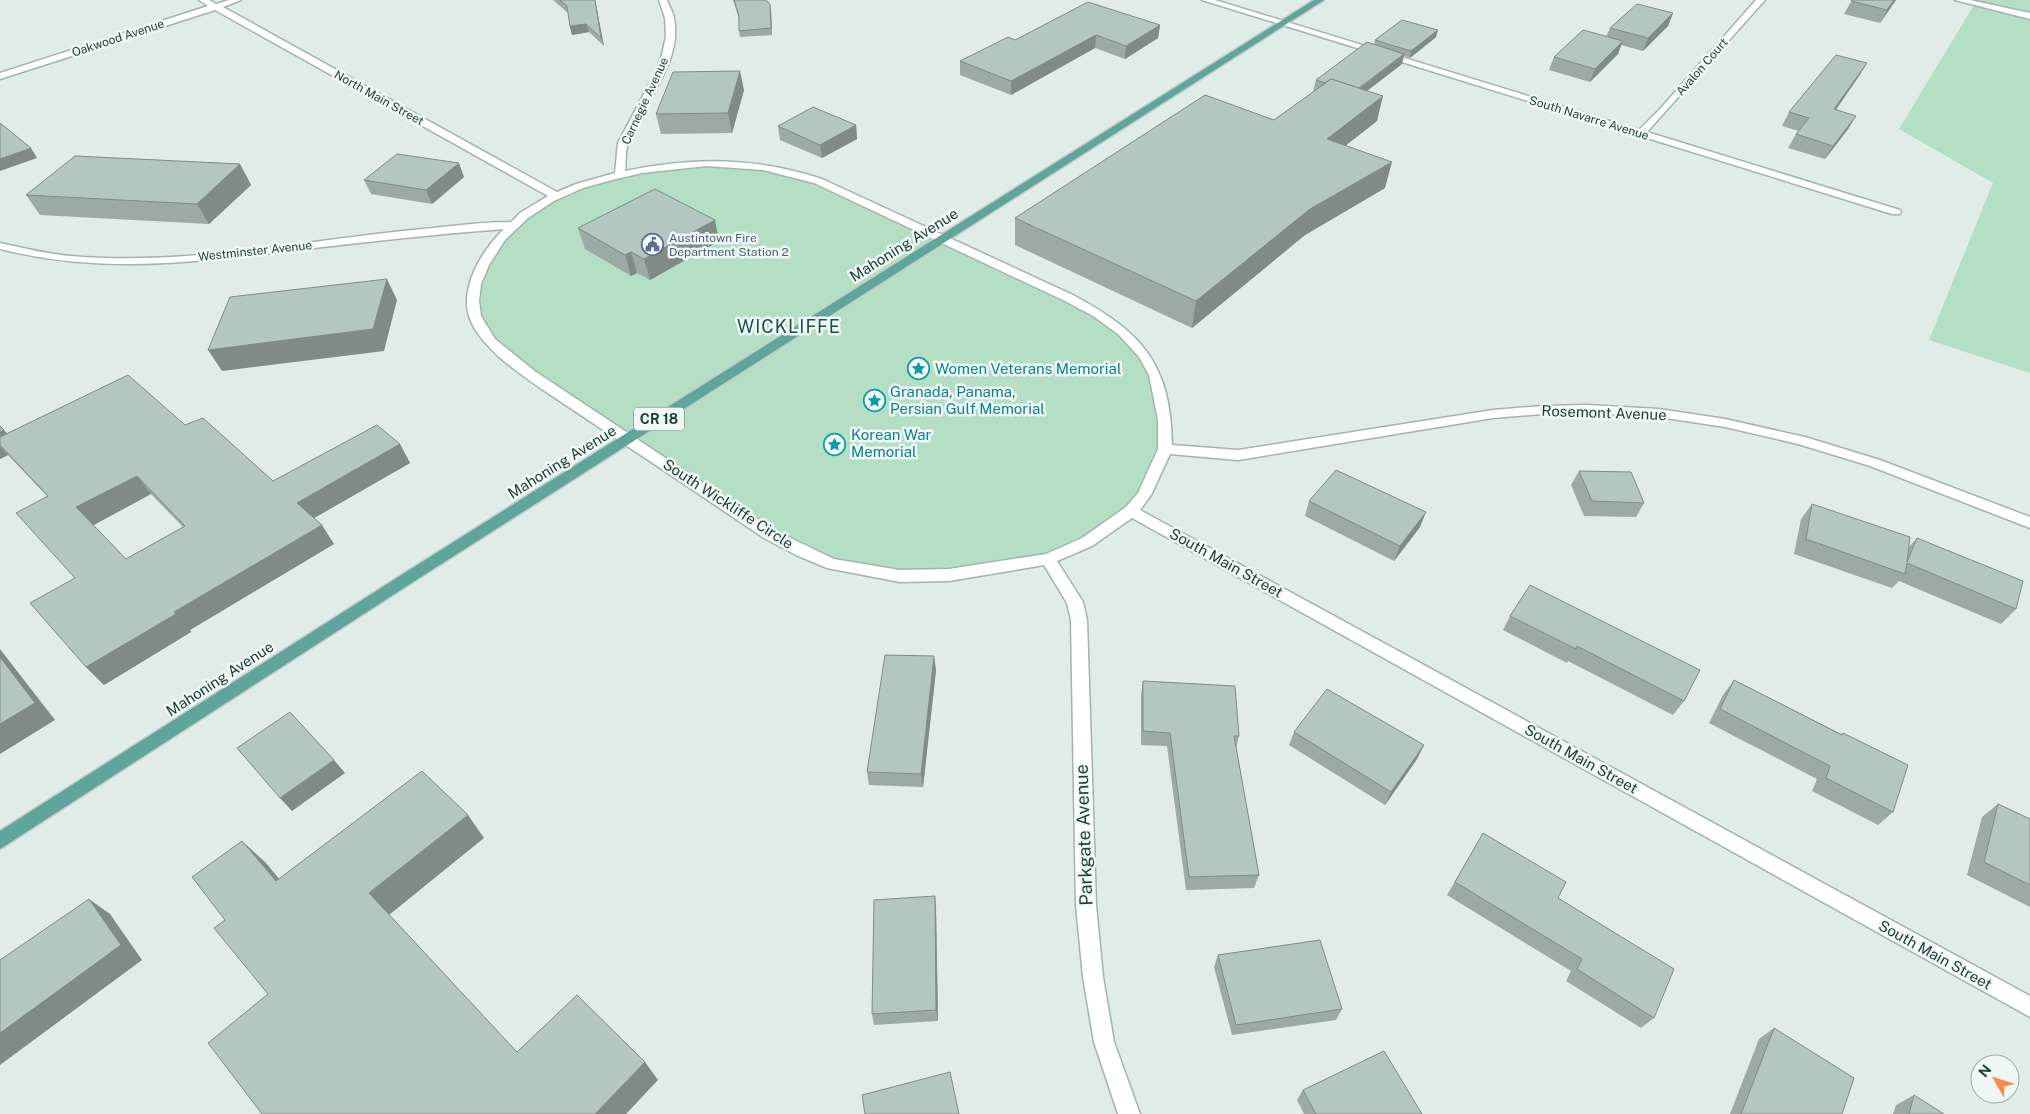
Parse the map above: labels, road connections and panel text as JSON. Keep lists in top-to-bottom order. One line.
{"streets":{"main road":["Mahoning Avenue","CR 18"],"street":["Oakwood Avenue","Avalon Court","North Main Street","Carnegie Avenue","South Navarre Avenue","Westminster Avenue","Rosemont Avenue","South Wickliffe Circle","South Main Street","Parkgate Avenue"]},"crossings":[["Oakwood Avenue","North Main Street"],["Avalon Court","South Navarre Avenue"],["North Main Street","South Wickliffe Circle"],["Carnegie Avenue","South Wickliffe Circle"],["South Navarre Avenue","Mahoning Avenue"],["Mahoning Avenue","South Wickliffe Circle"],["Westminster Avenue","South Wickliffe Circle"],["Rosemont Avenue","South Wickliffe Circle"],["South Wickliffe Circle","South Main Street"],["South Wickliffe Circle","Parkgate Avenue"]],"districts":["WICKLIFFE"],"places":{"public building":["Austintown Fire Department Station 2"],"place":["Women Veterans Memorial","Granada, Panama, Persian Gulf Memorial","Korean War Memorial"]},"north":"top left"}
